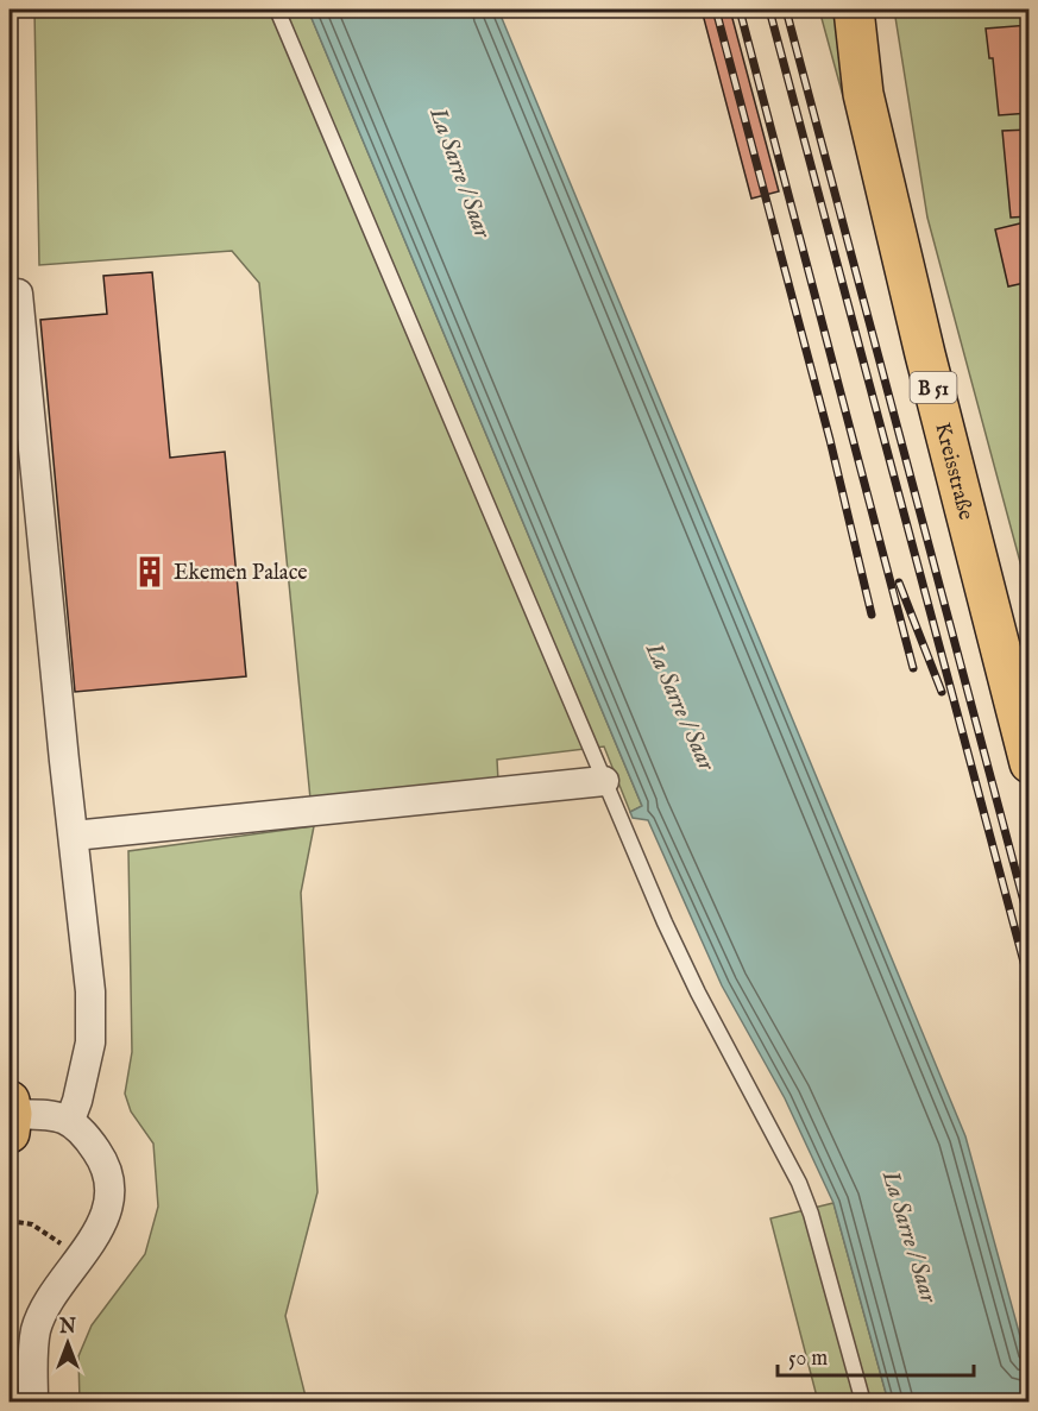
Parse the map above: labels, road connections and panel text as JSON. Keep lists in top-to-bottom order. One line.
{"streets":{"main road":["B 51","Kreisstraße"]},"water":["La Sarre / Saar"],"places":{"building":["Ekemen Palace"]},"scale_bar":"50 m","north":"top"}
